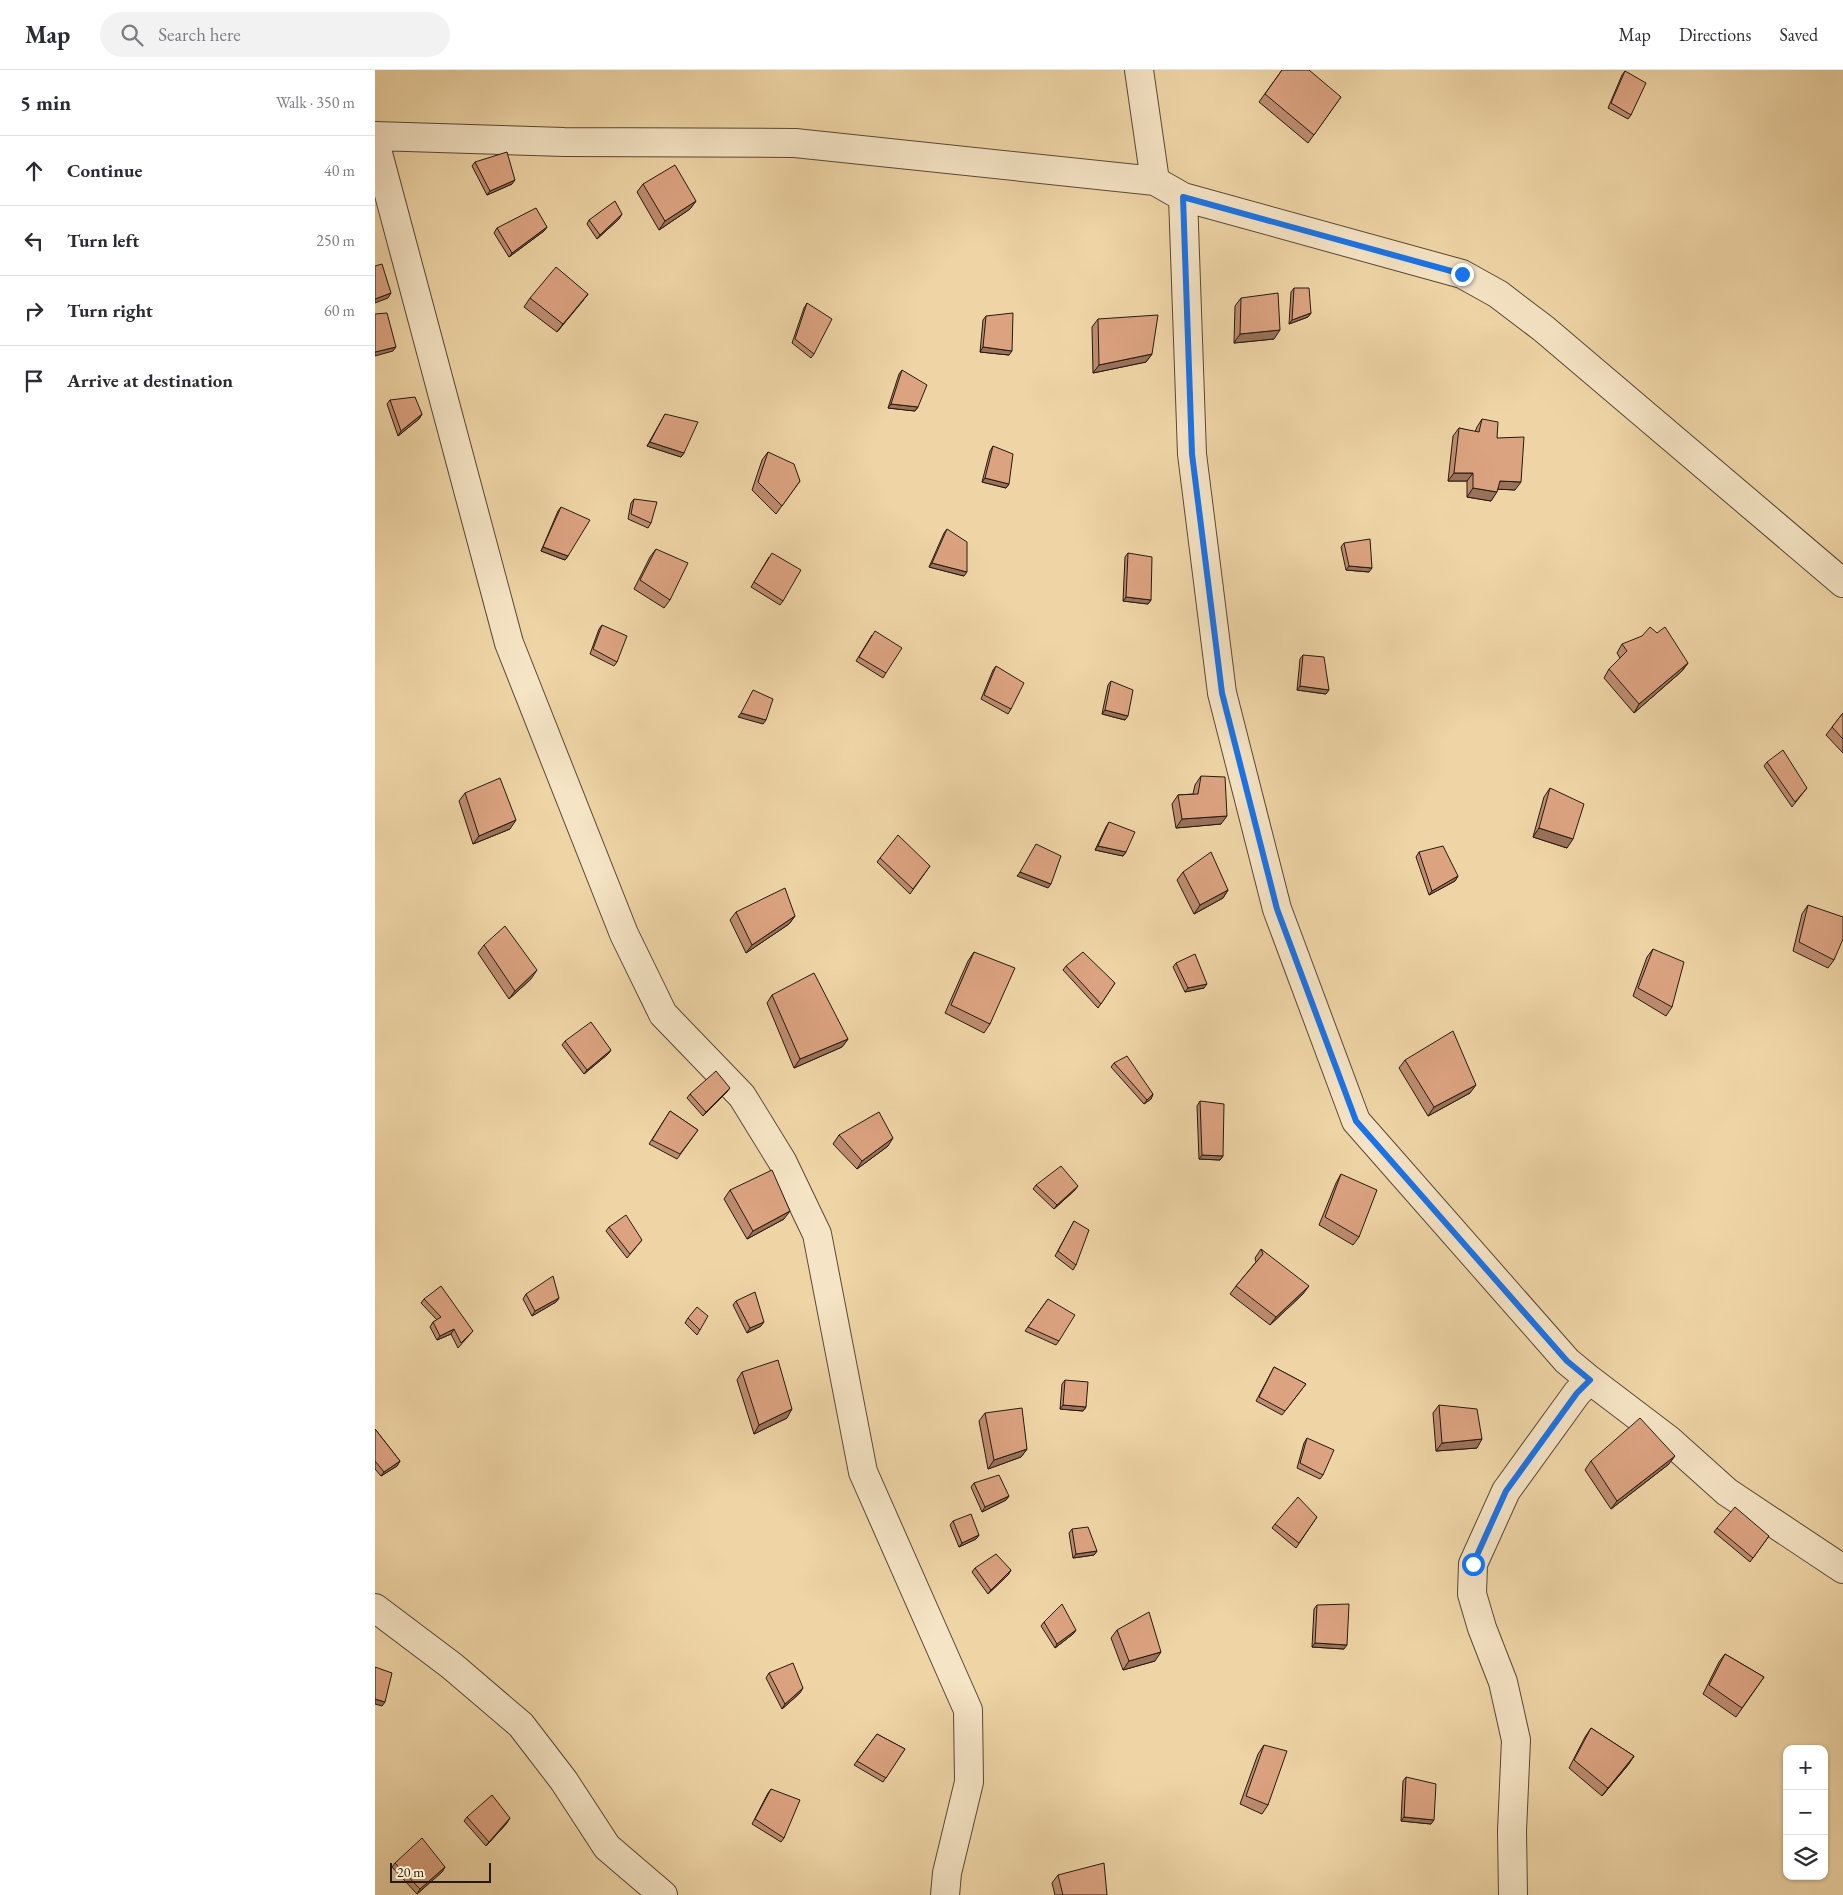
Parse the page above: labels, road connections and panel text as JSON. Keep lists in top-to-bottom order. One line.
{"scale_bar":"20 m","page":{"header":"Map","search":"Search here","nav":["Map","Directions","Saved"],"heading":["5 min","Walk · 350 m"],"list":[["Continue","40 m"],["Turn left","250 m"],["Turn right","60 m"],"Arrive at destination"],"map_buttons":["+","−"],"scale":"20 m"}}
